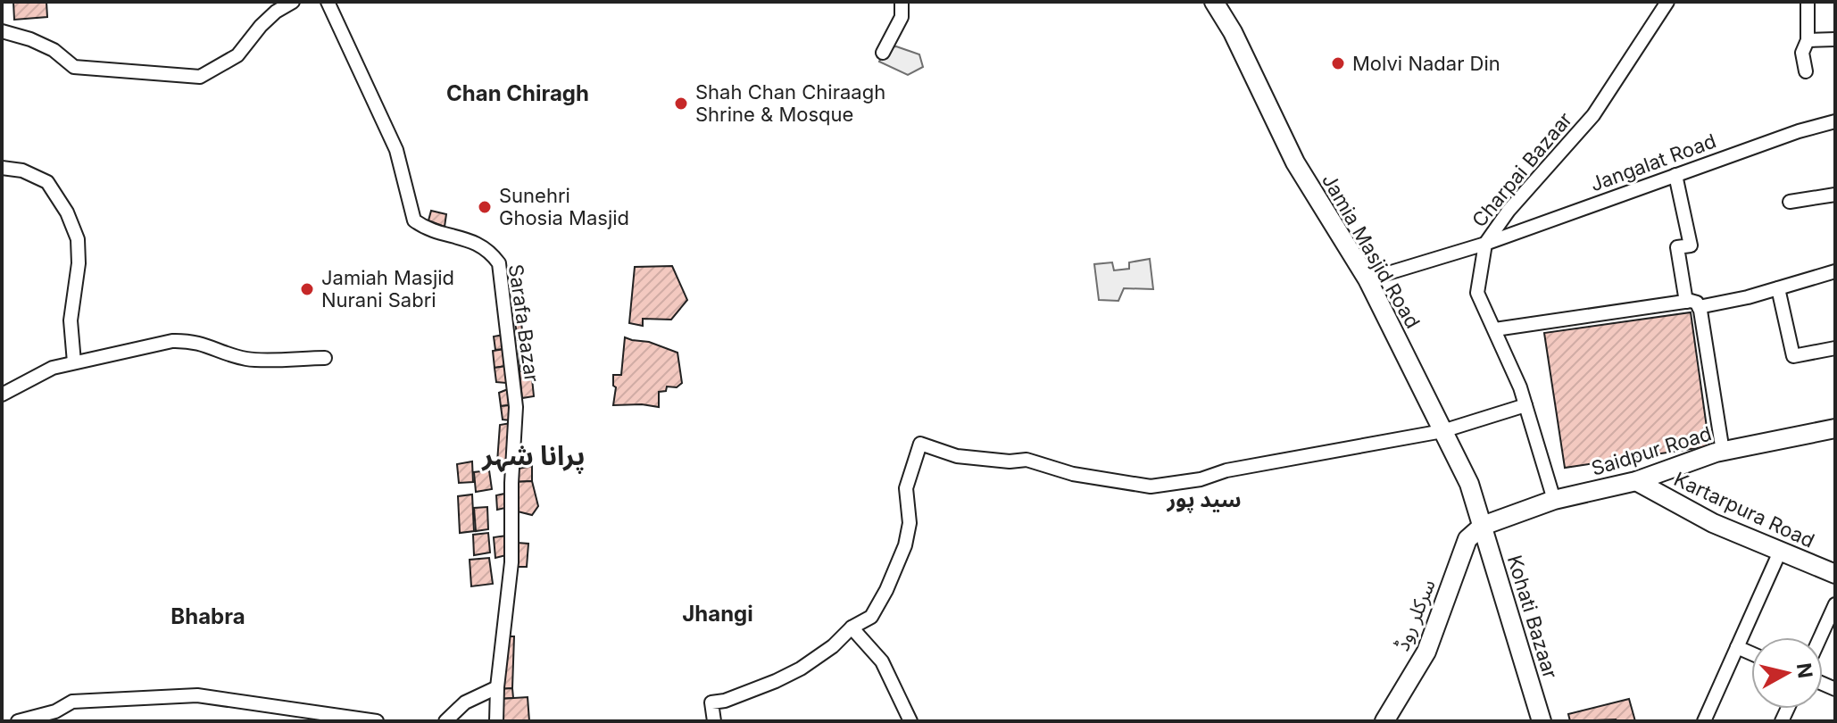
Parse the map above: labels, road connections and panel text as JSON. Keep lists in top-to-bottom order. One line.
{"streets":{"street":["Jangalat Road","Charpai Bazaar","Jamia Masjid Road","Sarafa Bazar","Saidpur Road","Kartarpura Road","سرکلر روڈ","Kohati Bazaar"]},"crossings":[["Jangalat Road","Charpai Bazaar"],["Jangalat Road","Jamia Masjid Road"],["Charpai Bazaar","Saidpur Road"],["Jamia Masjid Road","Saidpur Road"],["Jamia Masjid Road","سرکلر روڈ"],["Jamia Masjid Road","Kohati Bazaar"],["Saidpur Road","Kartarpura Road"],["Saidpur Road","سرکلر روڈ"],["Saidpur Road","Kohati Bazaar"],["سرکلر روڈ","Kohati Bazaar"]],"districts":["Chan Chiragh","پرانا شہر","سید پور","Jhangi","Bhabra"],"places":["Molvi Nadar Din","Shah Chan Chiraagh Shrine & Mosque","Sunehri Ghosia Masjid","Jamiah Masjid Nurani Sabri"],"north":"right"}
